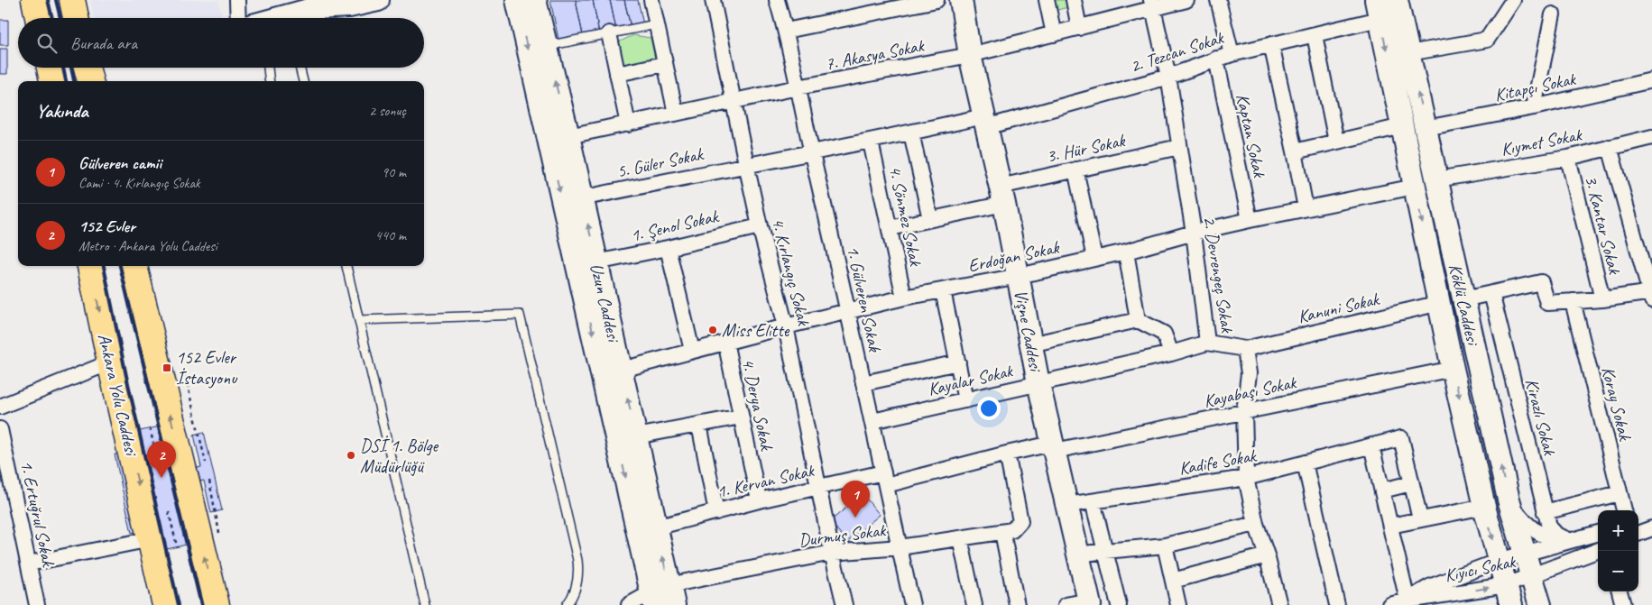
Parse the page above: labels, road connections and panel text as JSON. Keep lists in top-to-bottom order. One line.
{"streets":{"highway":["Ankara Yolu Caddesi"],"main road":["Uzun Caddesi","Köklü Caddesi","Vişne Caddesi"],"street":["2. Tezcan Sokak","7. Akasya Sokak","Kitapçı Sokak","Kaptan Sokak","Kıymet Sokak","3. Hür Sokak","5. Güler Sokak","4. Sönmez Sokak","3. Kantar Sokak","1. Şenol Sokak","Erdoğan Sokak","4. Kırlangıç Sokak","2. Devrengeç Sokak","1. Gülveren Sokak","Kanuni Sokak","Kayalar Sokak","Kayabaşı Sokak","Koray Sokak","4. Derya Sokak","Kirazlı Sokak","Kadife Sokak","1. Kervan Sokak","1. Ertuğrul Sokak","Durmuş Sokak","Kıyıcı Sokak"]},"crossings":[["2. Tezcan Sokak","Kaptan Sokak"],["2. Tezcan Sokak","5. Güler Sokak"],["2. Tezcan Sokak","4. Sönmez Sokak"],["2. Tezcan Sokak","2. Devrengeç Sokak"],["2. Tezcan Sokak","Köklü Caddesi"],["2. Tezcan Sokak","Vişne Caddesi"],["7. Akasya Sokak","4. Kırlangıç Sokak"],["7. Akasya Sokak","2. Devrengeç Sokak"],["7. Akasya Sokak","1. Gülveren Sokak"],["7. Akasya Sokak","Uzun Caddesi"],["7. Akasya Sokak","Vişne Caddesi"],["Kitapçı Sokak","Köklü Caddesi"],["Kaptan Sokak","Erdoğan Sokak"],["Kıymet Sokak","3. Kantar Sokak"],["Kıymet Sokak","Köklü Caddesi"],["3. Hür Sokak","4. Sönmez Sokak"],["3. Hür Sokak","2. Devrengeç Sokak"],["3. Hür Sokak","Vişne Caddesi"],["5. Güler Sokak","4. Sönmez Sokak"],["5. Güler Sokak","4. Kırlangıç Sokak"],["5. Güler Sokak","1. Gülveren Sokak"],["5. Güler Sokak","Uzun Caddesi"],["4. Sönmez Sokak","Erdoğan Sokak"],["1. Şenol Sokak","4. Kırlangıç Sokak"],["1. Şenol Sokak","Uzun Caddesi"],["Erdoğan Sokak","4. Kırlangıç Sokak"],["Erdoğan Sokak","2. Devrengeç Sokak"],["Erdoğan Sokak","1. Gülveren Sokak"],["Erdoğan Sokak","Uzun Caddesi"],["Erdoğan Sokak","Köklü Caddesi"],["Erdoğan Sokak","Vişne Caddesi"],["Erdoğan Sokak","4. Derya Sokak"],["4. Kırlangıç Sokak","1. Kervan Sokak"],["4. Kırlangıç Sokak","Durmuş Sokak"],["2. Devrengeç Sokak","Kanuni Sokak"],["2. Devrengeç Sokak","Kayalar Sokak"],["2. Devrengeç Sokak","Kayabaşı Sokak"],["2. Devrengeç Sokak","Kadife Sokak"],["1. Gülveren Sokak","Kayalar Sokak"],["1. Gülveren Sokak","1. Kervan Sokak"],["1. Gülveren Sokak","Durmuş Sokak"],["Uzun Caddesi","1. Kervan Sokak"],["Uzun Caddesi","Durmuş Sokak"],["Köklü Caddesi","Kanuni Sokak"],["Köklü Caddesi","Kayabaşı Sokak"],["Köklü Caddesi","Kıyıcı Sokak"],["Vişne Caddesi","Kayalar Sokak"],["Vişne Caddesi","Kayabaşı Sokak"],["Vişne Caddesi","Kadife Sokak"],["Vişne Caddesi","1. Kervan Sokak"],["Kayabaşı Sokak","1. Kervan Sokak"],["4. Derya Sokak","1. Kervan Sokak"],["1. Kervan Sokak","Durmuş Sokak"]],"places":{"other":["Miss Elitte","DSİ 1. Bölge Müdürlüğü"],"transit":["152 Evler İstasyonu"]},"page":{"search":"Burada ara","heading":["Yakında","2 sonuç"],"list":[{"mark":"1","name":"Gülveren camii","note":"Cami · 4. Kırlangıç Sokak","value":"90 m"},{"mark":"2","name":"152 Evler","note":"Metro · Ankara Yolu Caddesi","value":"440 m"}],"pins":["2","1"],"map_buttons":["+","−"]}}
